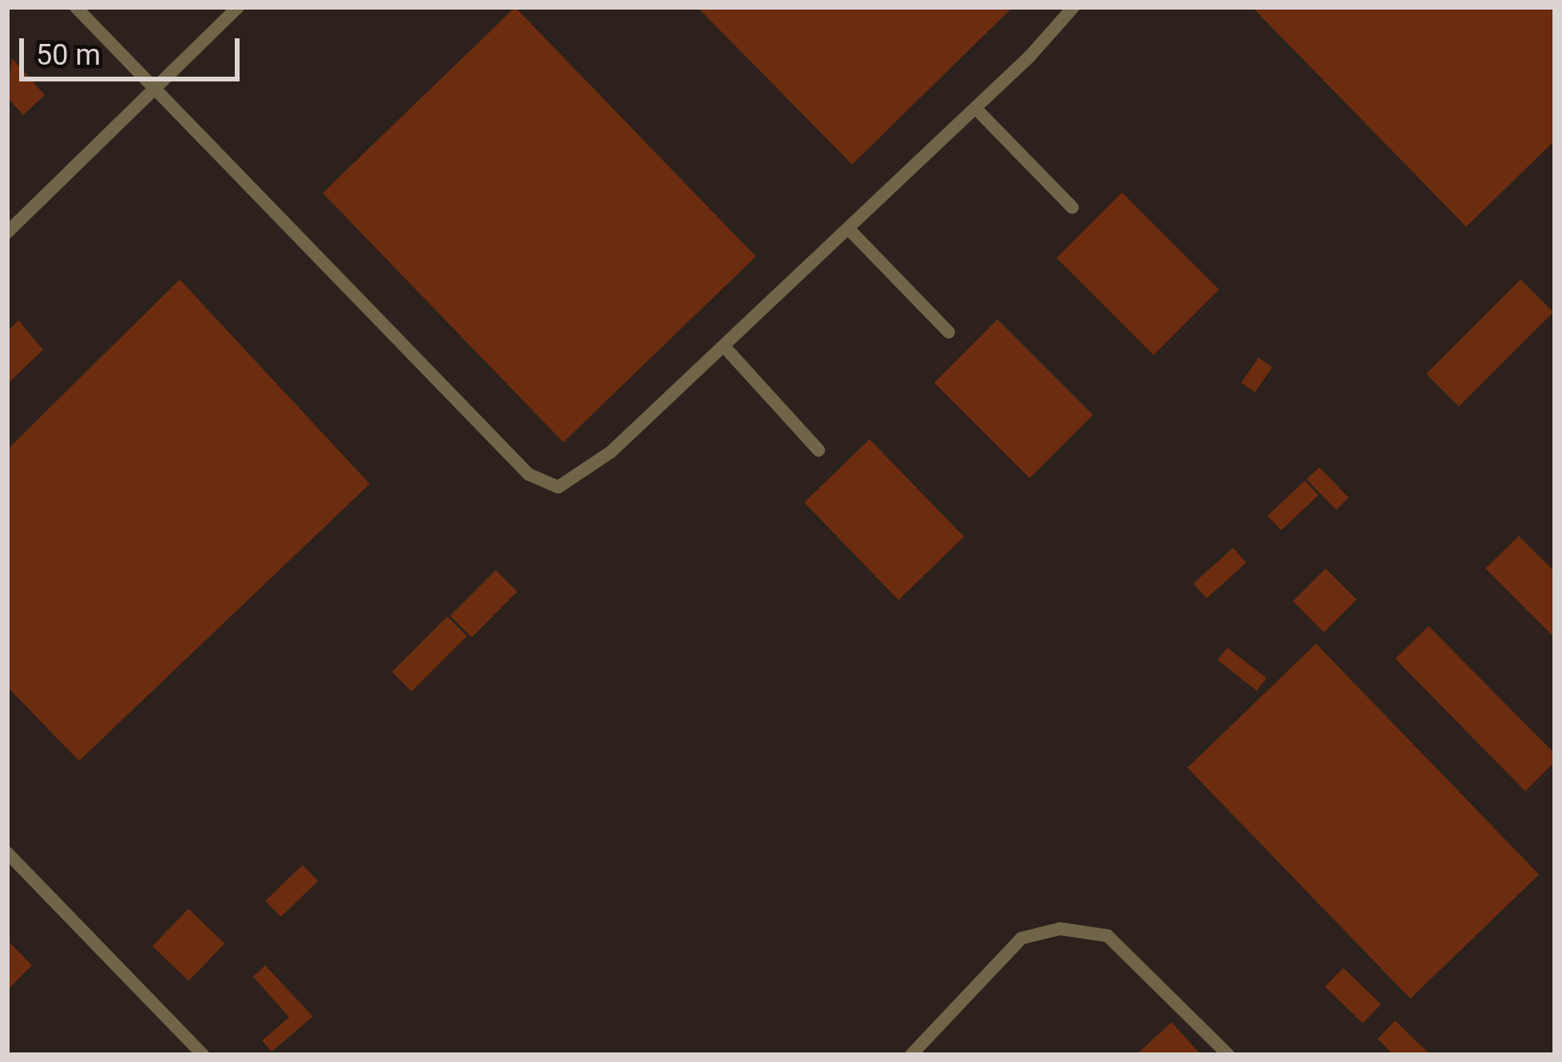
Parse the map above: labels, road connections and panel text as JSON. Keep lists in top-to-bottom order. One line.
{"scale_bar":"50 m"}
